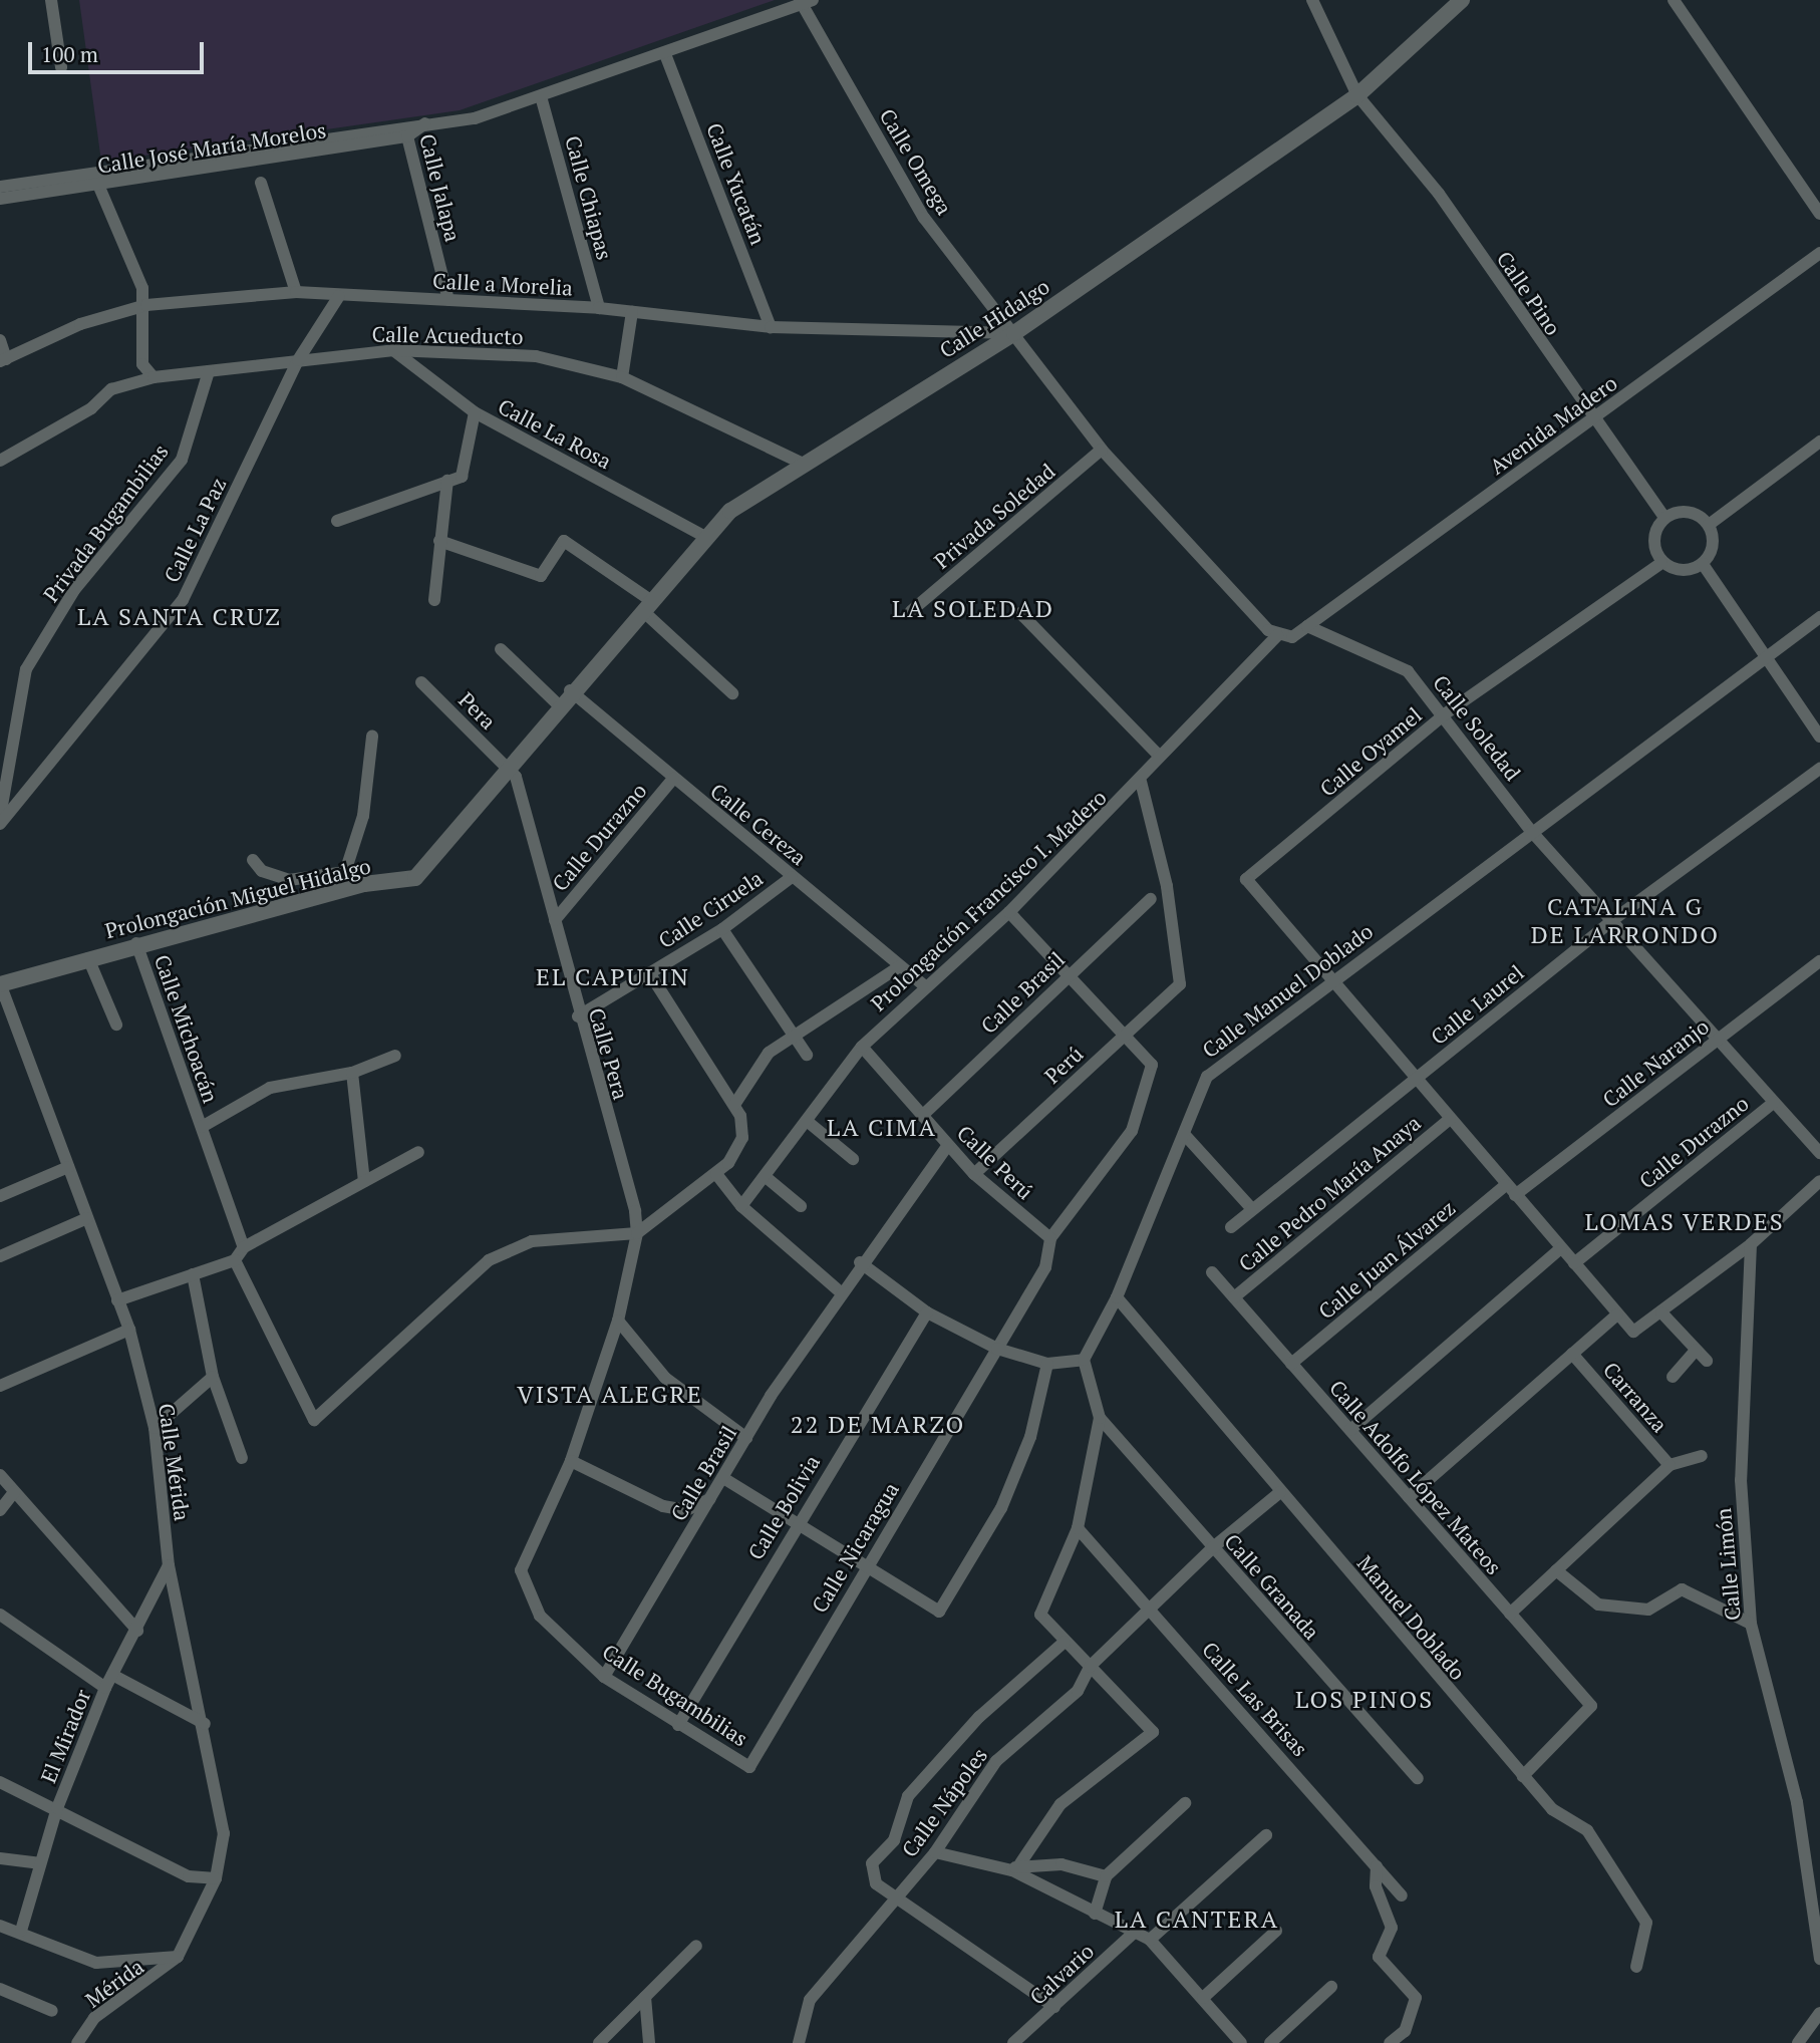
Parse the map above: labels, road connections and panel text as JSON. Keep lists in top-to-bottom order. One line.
{"streets":{"street":["Calle José María Morelos","Calle Omega","Calle Yucatán","Calle Jalapa","Calle Chiapas","Calle a Morelia","Calle Pino","Calle Hidalgo","Calle Acueducto","Avenida Madero","Calle La Rosa","Privada Soledad","Privada Bugambilias","Calle La Paz","Pera","Calle Soledad","Calle Oyamel","Calle Cereza","Calle Durazno","Prolongación Miguel Hidalgo","Prolongación Francisco I. Madero","Calle Ciruela","Calle Manuel Doblado","Calle Brasil","Calle Laurel","Calle Michoacán","Calle Pera","Calle Naranjo","Perú","Calle Perú","Calle Pedro María Anaya","Calle Juan Álvarez","Carranza","Calle Mérida","Calle Adolfo López Mateos","Calle Bolivia","Calle Nicaragua","Calle Limón","Calle Granada","Manuel Doblado","Calle Bugambilias","Calle Las Brisas","El Mirador","Calle Nápoles","Calvario","Mérida"]},"crossings":[["Calle José María Morelos","Calle Omega"],["Calle José María Morelos","Calle Yucatán"],["Calle José María Morelos","Calle Jalapa"],["Calle José María Morelos","Calle Chiapas"],["Calle Omega","Calle a Morelia"],["Calle Omega","Calle Hidalgo"],["Calle Yucatán","Calle a Morelia"],["Calle Jalapa","Calle a Morelia"],["Calle Chiapas","Calle a Morelia"],["Calle a Morelia","Calle Hidalgo"],["Calle a Morelia","Calle La Paz"],["Calle Pino","Calle Hidalgo"],["Calle Pino","Avenida Madero"],["Calle Pino","Calle Oyamel"],["Calle Hidalgo","Calle Acueducto"],["Calle Hidalgo","Calle La Rosa"],["Calle Hidalgo","Calle Cereza"],["Calle Hidalgo","Prolongación Miguel Hidalgo"],["Calle Acueducto","Calle La Rosa"],["Calle Acueducto","Privada Bugambilias"],["Calle Acueducto","Calle La Paz"],["Avenida Madero","Calle Soledad"],["Pera","Prolongación Miguel Hidalgo"],["Pera","Calle Pera"],["Calle Soledad","Calle Oyamel"],["Calle Soledad","Calle Durazno"],["Calle Soledad","Calle Manuel Doblado"],["Calle Soledad","Calle Laurel"],["Calle Soledad","Calle Naranjo"],["Calle Oyamel","Calle Manuel Doblado"],["Calle Cereza","Calle Durazno"],["Calle Cereza","Prolongación Miguel Hidalgo"],["Calle Cereza","Prolongación Francisco I. Madero"],["Calle Cereza","Calle Ciruela"],["Calle Durazno","Calle Pera"],["Prolongación Miguel Hidalgo","Calle Michoacán"],["Prolongación Miguel Hidalgo","Calle Pera"],["Prolongación Miguel Hidalgo","Calle Mérida"],["Prolongación Francisco I. Madero","Perú"],["Prolongación Francisco I. Madero","Calle Perú"],["Calle Ciruela","Calle Pera"],["Calle Manuel Doblado","Manuel Doblado"],["Calle Brasil","Calle Perú"],["Calle Brasil","Calle Bugambilias"],["Calle Pera","Calle Bugambilias"],["Calle Naranjo","Calle Juan Álvarez"],["Perú","Calle Perú"],["Calle Perú","Calle Nicaragua"],["Calle Pedro María Anaya","Calle Adolfo López Mateos"],["Calle Juan Álvarez","Calle Adolfo López Mateos"],["Calle Mérida","El Mirador"],["Calle Mérida","Mérida"],["Calle Adolfo López Mateos","Manuel Doblado"],["Calle Bolivia","Calle Bugambilias"],["Calle Nicaragua","Calle Bugambilias"],["Calle Granada","Calle Nápoles"],["Calle Las Brisas","Calle Nápoles"]],"districts":["LA SOLEDAD","LA SANTA CRUZ","CATALINA G DE LARRONDO","EL CAPULIN","LA CIMA","LOMAS VERDES","VISTA ALEGRE","22 DE MARZO","LOS PINOS","LA CANTERA"],"scale_bar":"100 m"}
